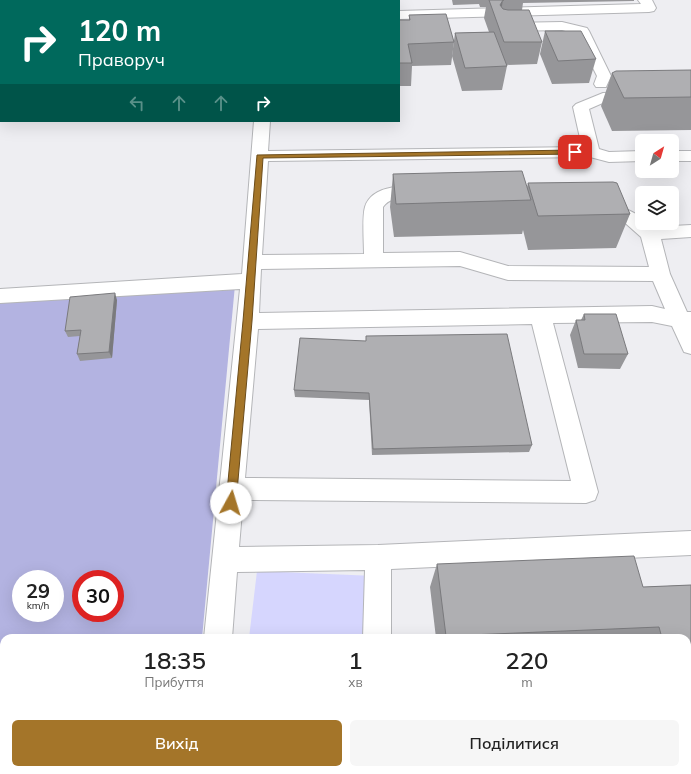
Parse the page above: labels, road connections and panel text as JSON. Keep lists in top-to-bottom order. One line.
{"north":"top right","page":{"turn":["120 m","Праворуч"],"speed":"29 km/h","limit":"30","eta":["18:35","Прибуття","1","хв","220","m"],"buttons":["Вихід","Поділитися"]}}
